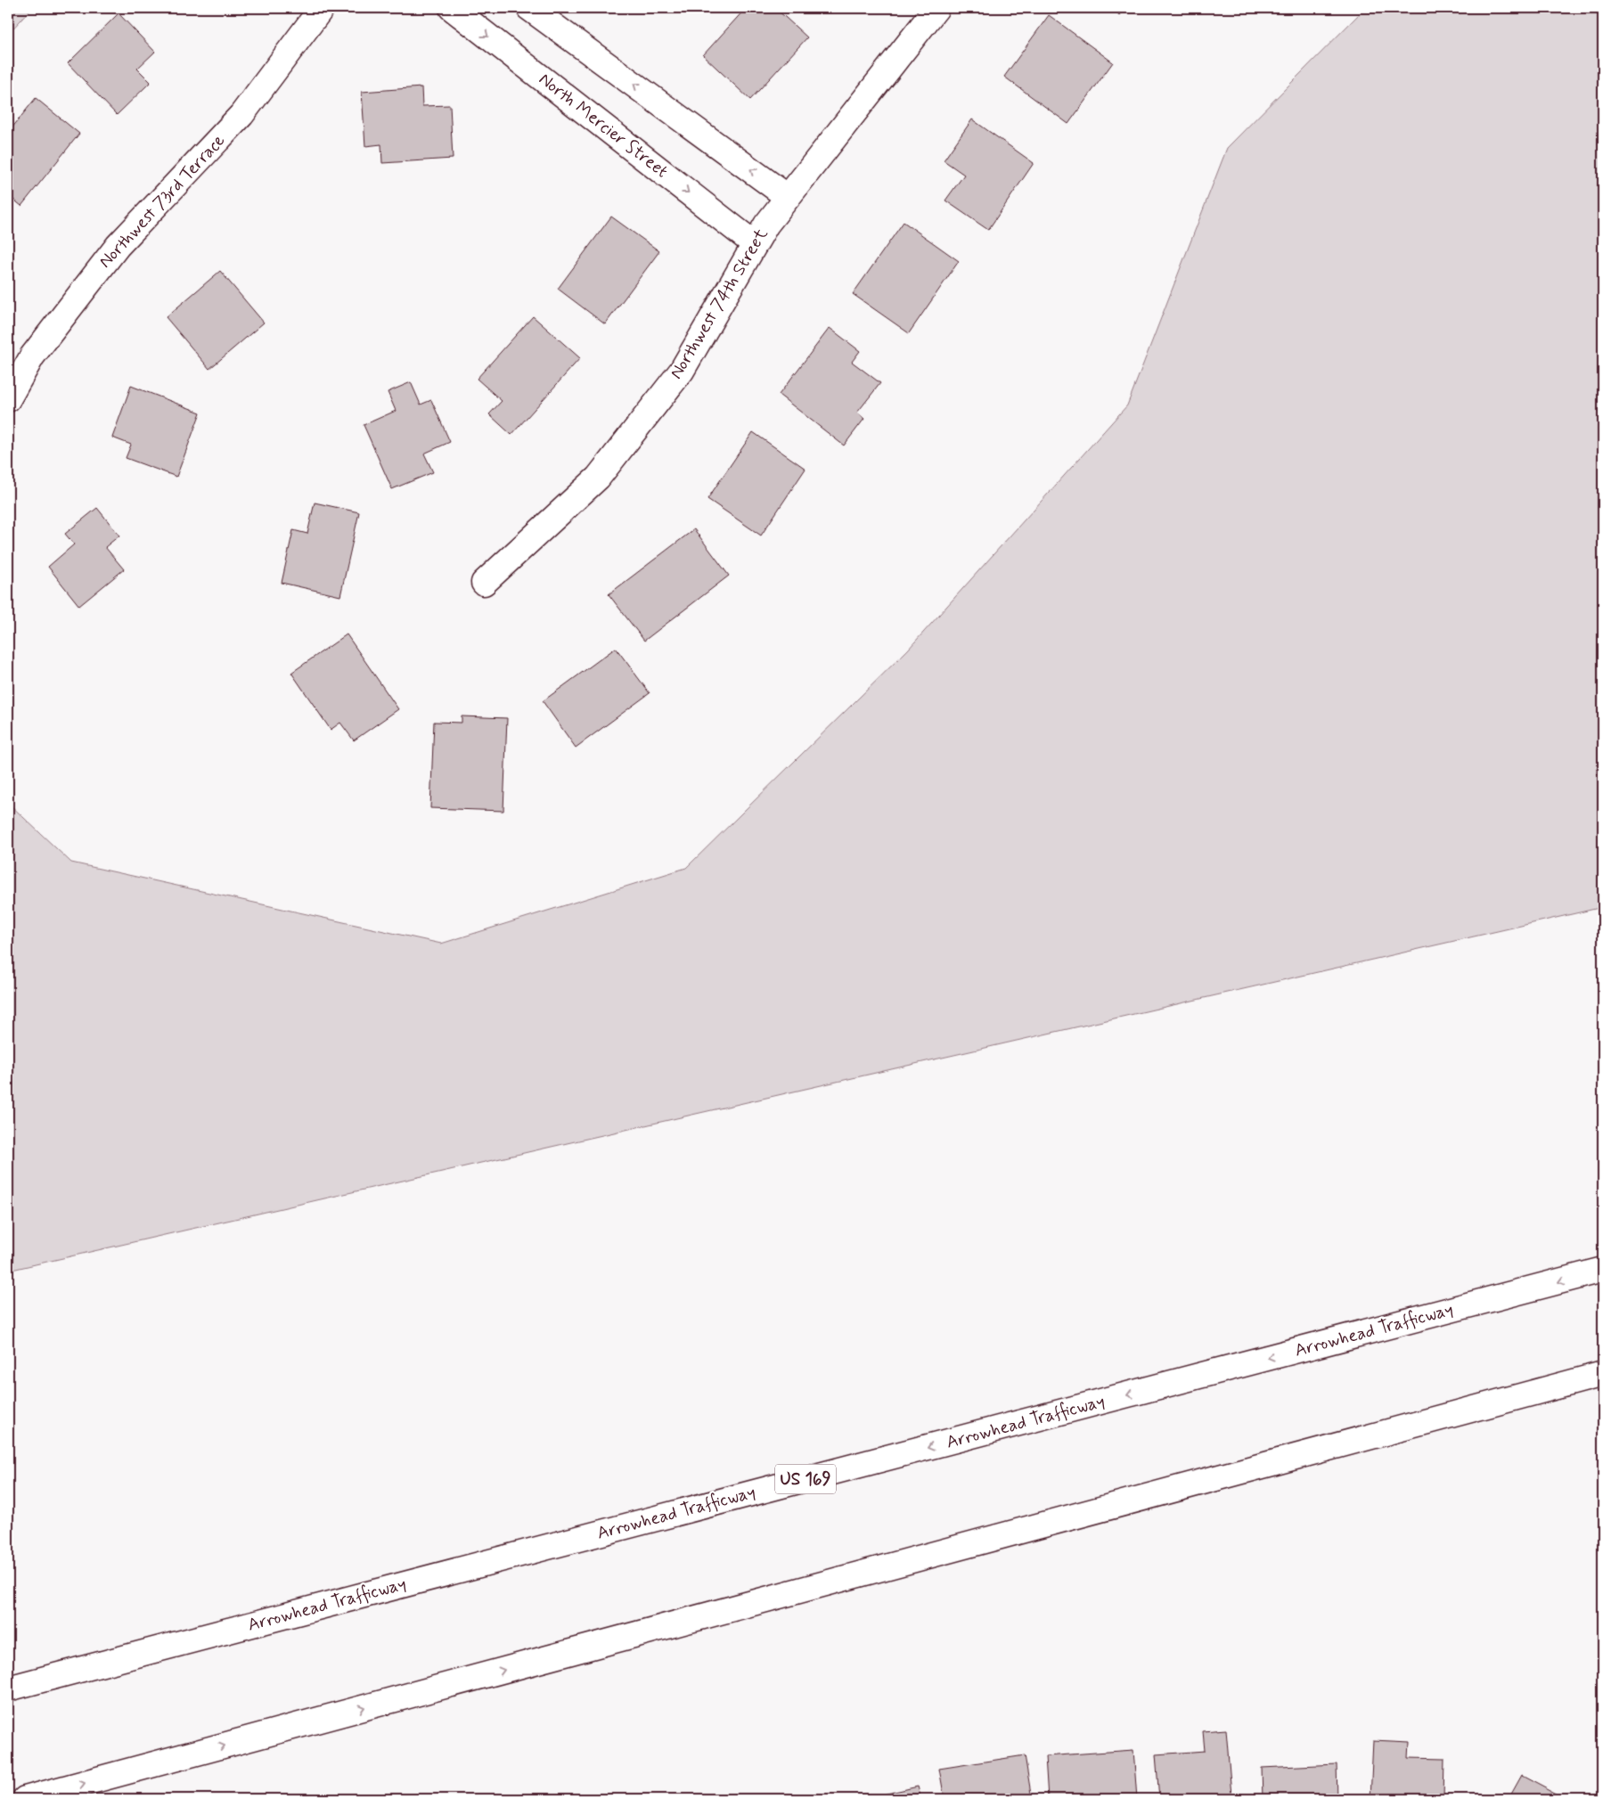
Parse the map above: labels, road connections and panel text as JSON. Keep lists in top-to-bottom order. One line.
{"streets":{"main road":["North Mercier Street","Northwest 73rd Terrace","Northwest 74th Street","Arrowhead Trafficway","US 169"]},"crossings":[["North Mercier Street","Northwest 74th Street"]]}
